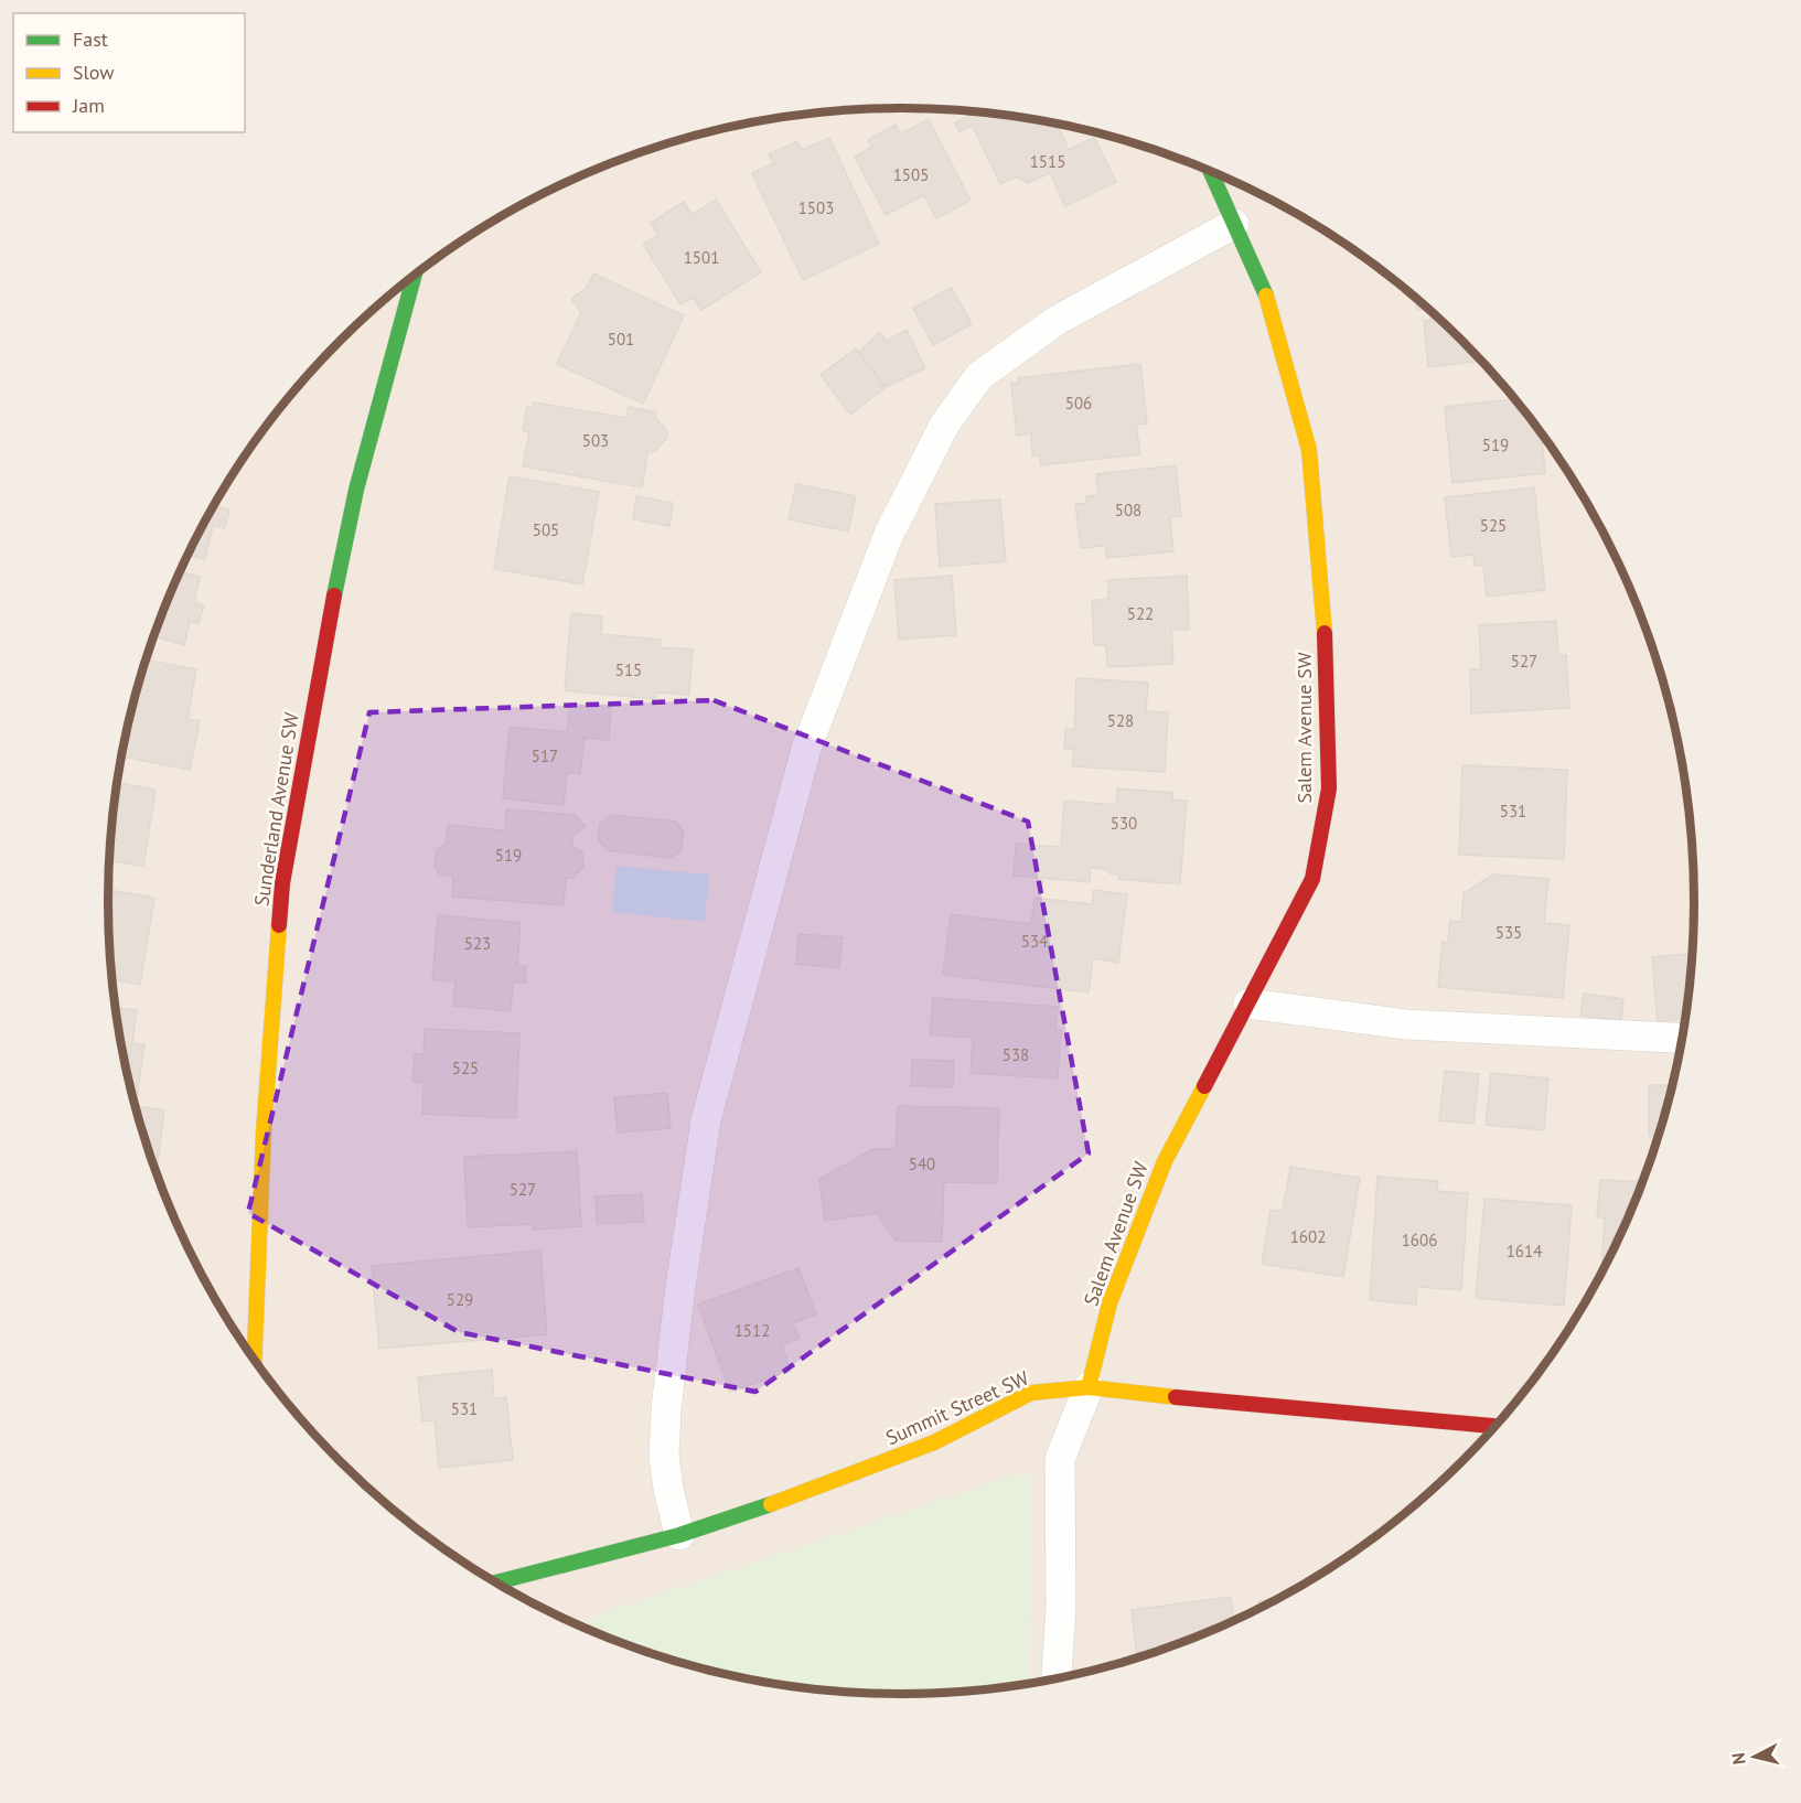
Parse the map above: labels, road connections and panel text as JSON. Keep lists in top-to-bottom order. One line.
{"streets":{"street":["Salem Avenue SW","Sunderland Avenue SW","Summit Street SW"]},"crossings":[["Salem Avenue SW","Summit Street SW"]],"house_numbers":["1515","1505","1503","1501","501","506","503","519","508","525","505","522","527","515","528","517","531","530","519","535","534","523","538","525","540","527","1602","1606","1614","529","1512","531"],"legend":["Fast","Slow","Jam"],"north":"left"}
